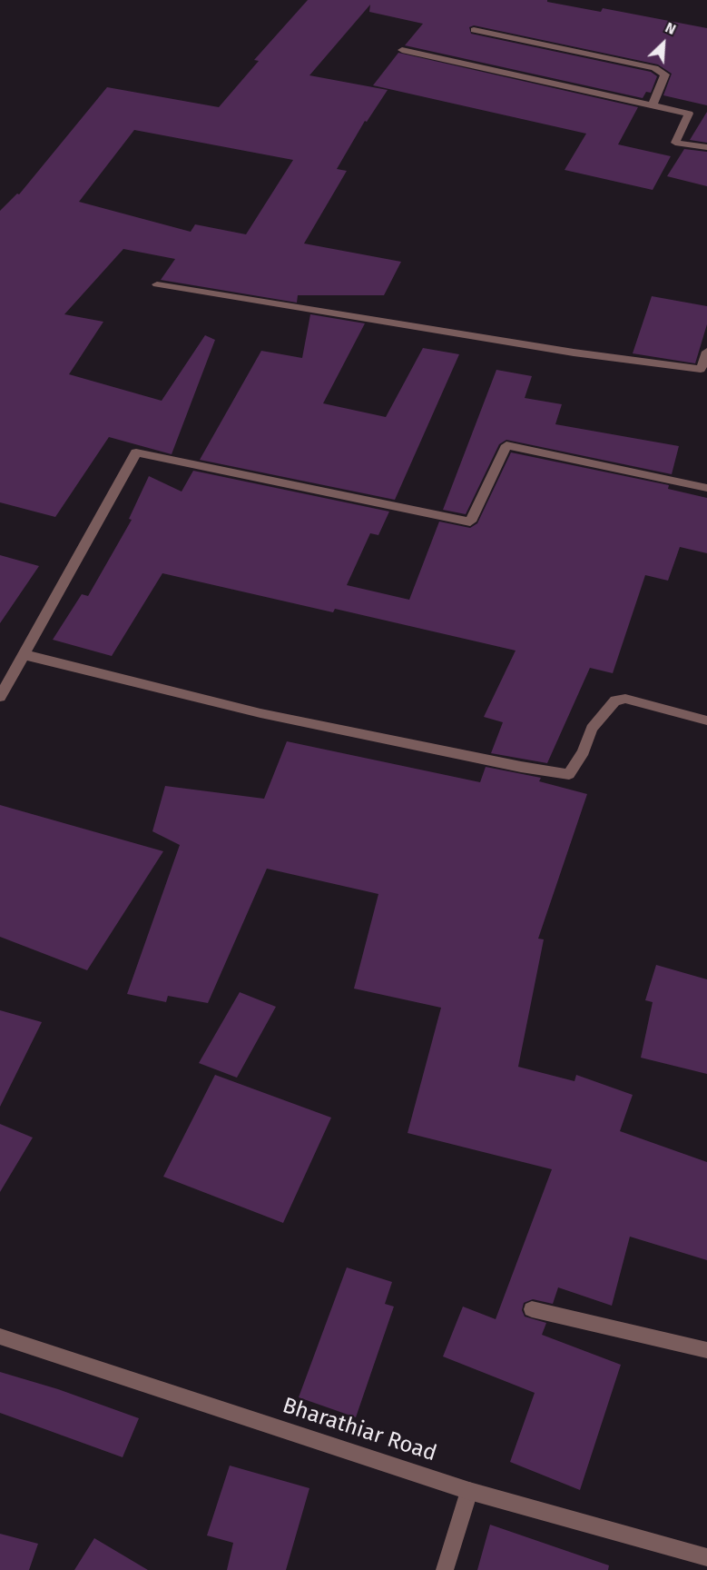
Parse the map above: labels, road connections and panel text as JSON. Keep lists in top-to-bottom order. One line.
{"streets":{"street":["Bharathiar Road"]},"north":"top right"}
